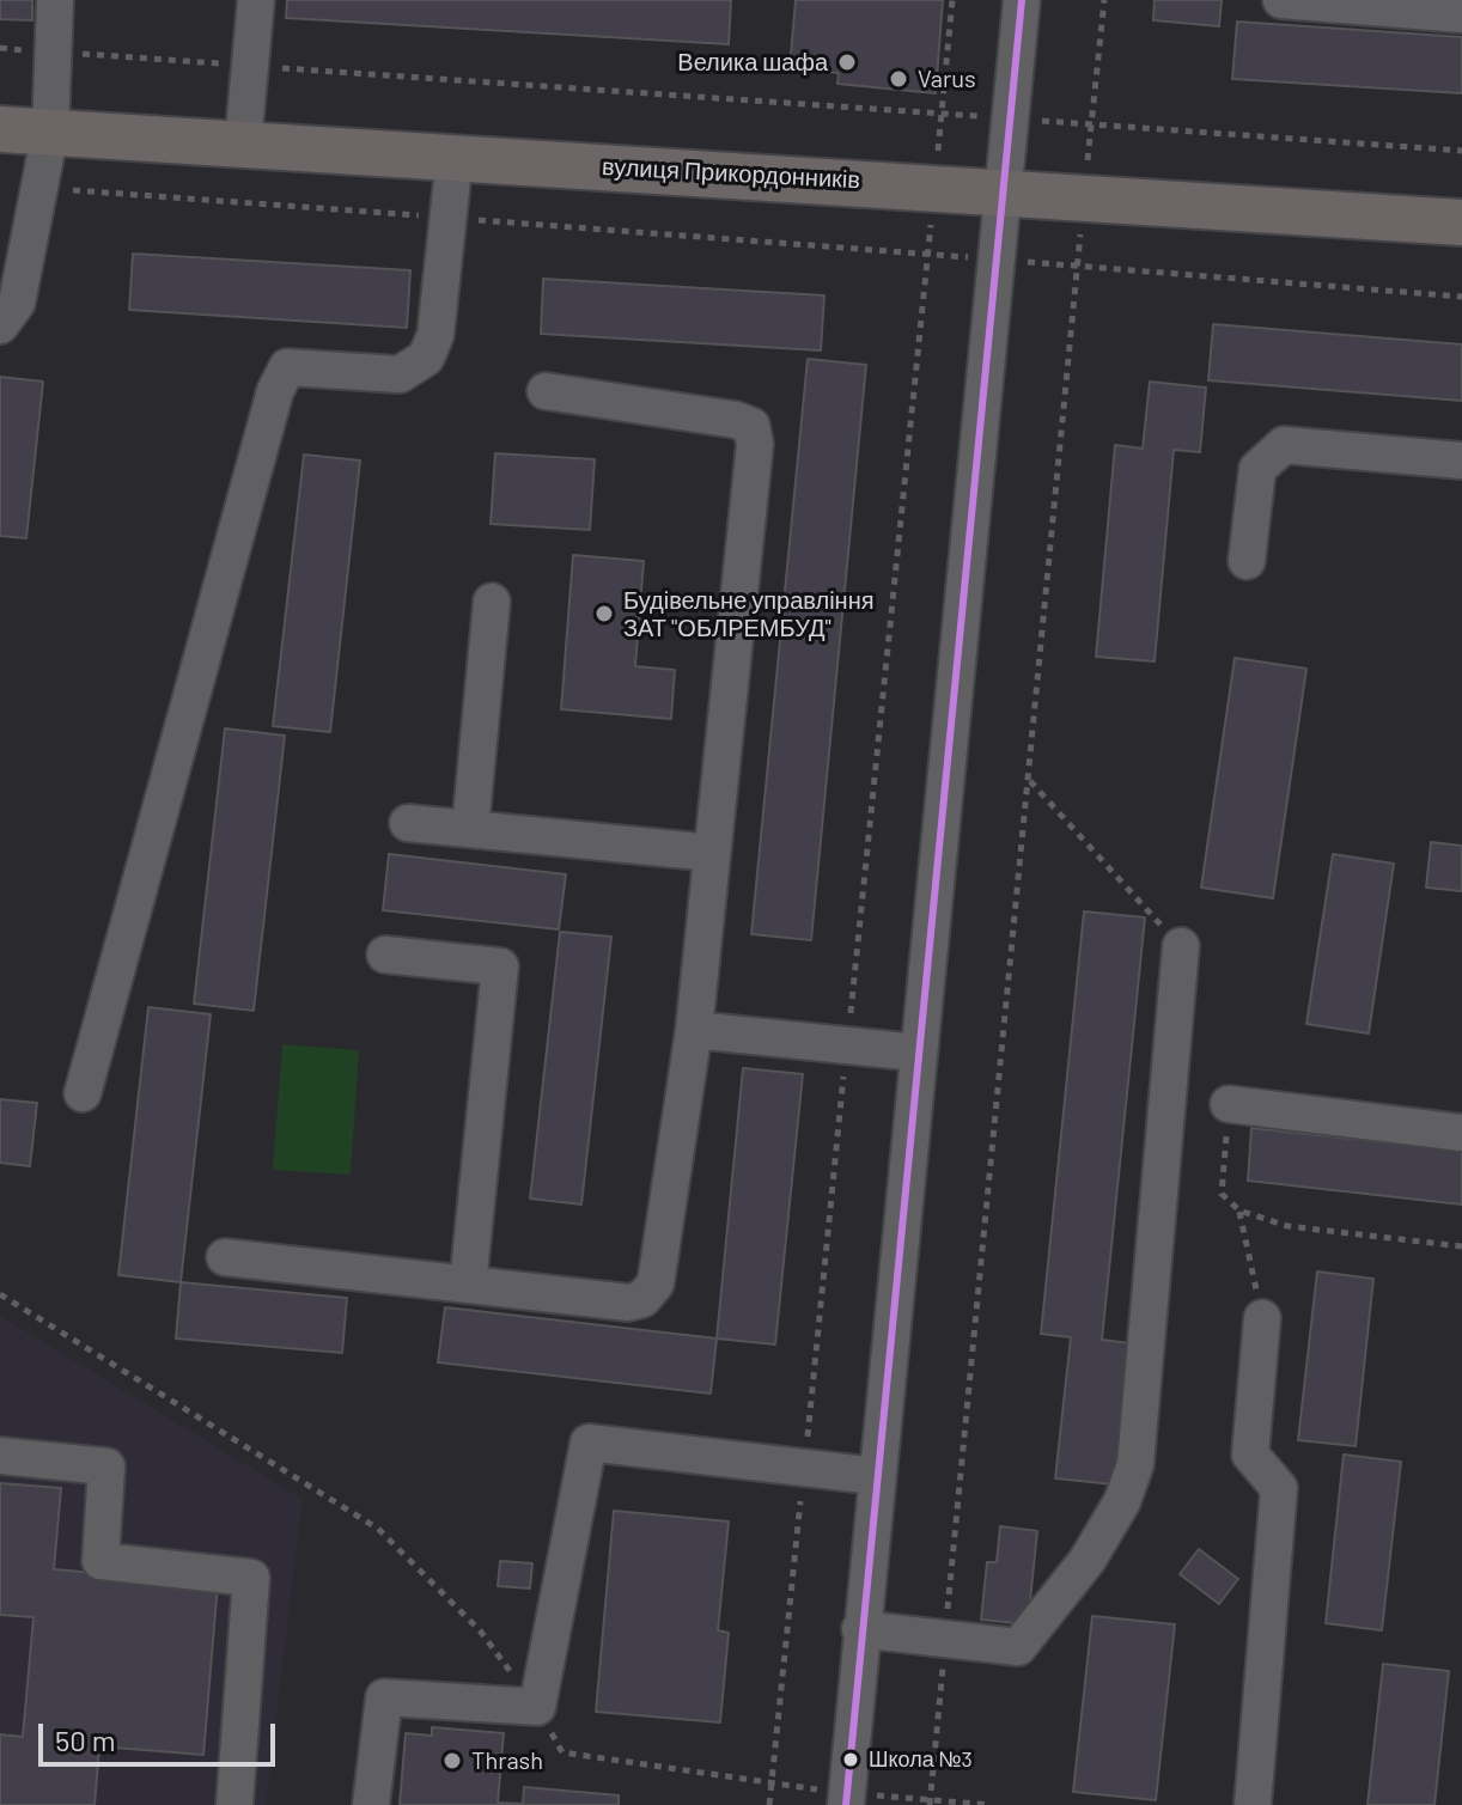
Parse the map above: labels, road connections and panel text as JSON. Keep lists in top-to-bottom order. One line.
{"streets":{"main road":["вулиця Прикордонників"]},"places":["Велика шафа","Varus","Будівельне управління ЗАТ \"ОБЛРЕМБУД\"","Школа №3","Thrash"],"scale_bar":"50 m"}
